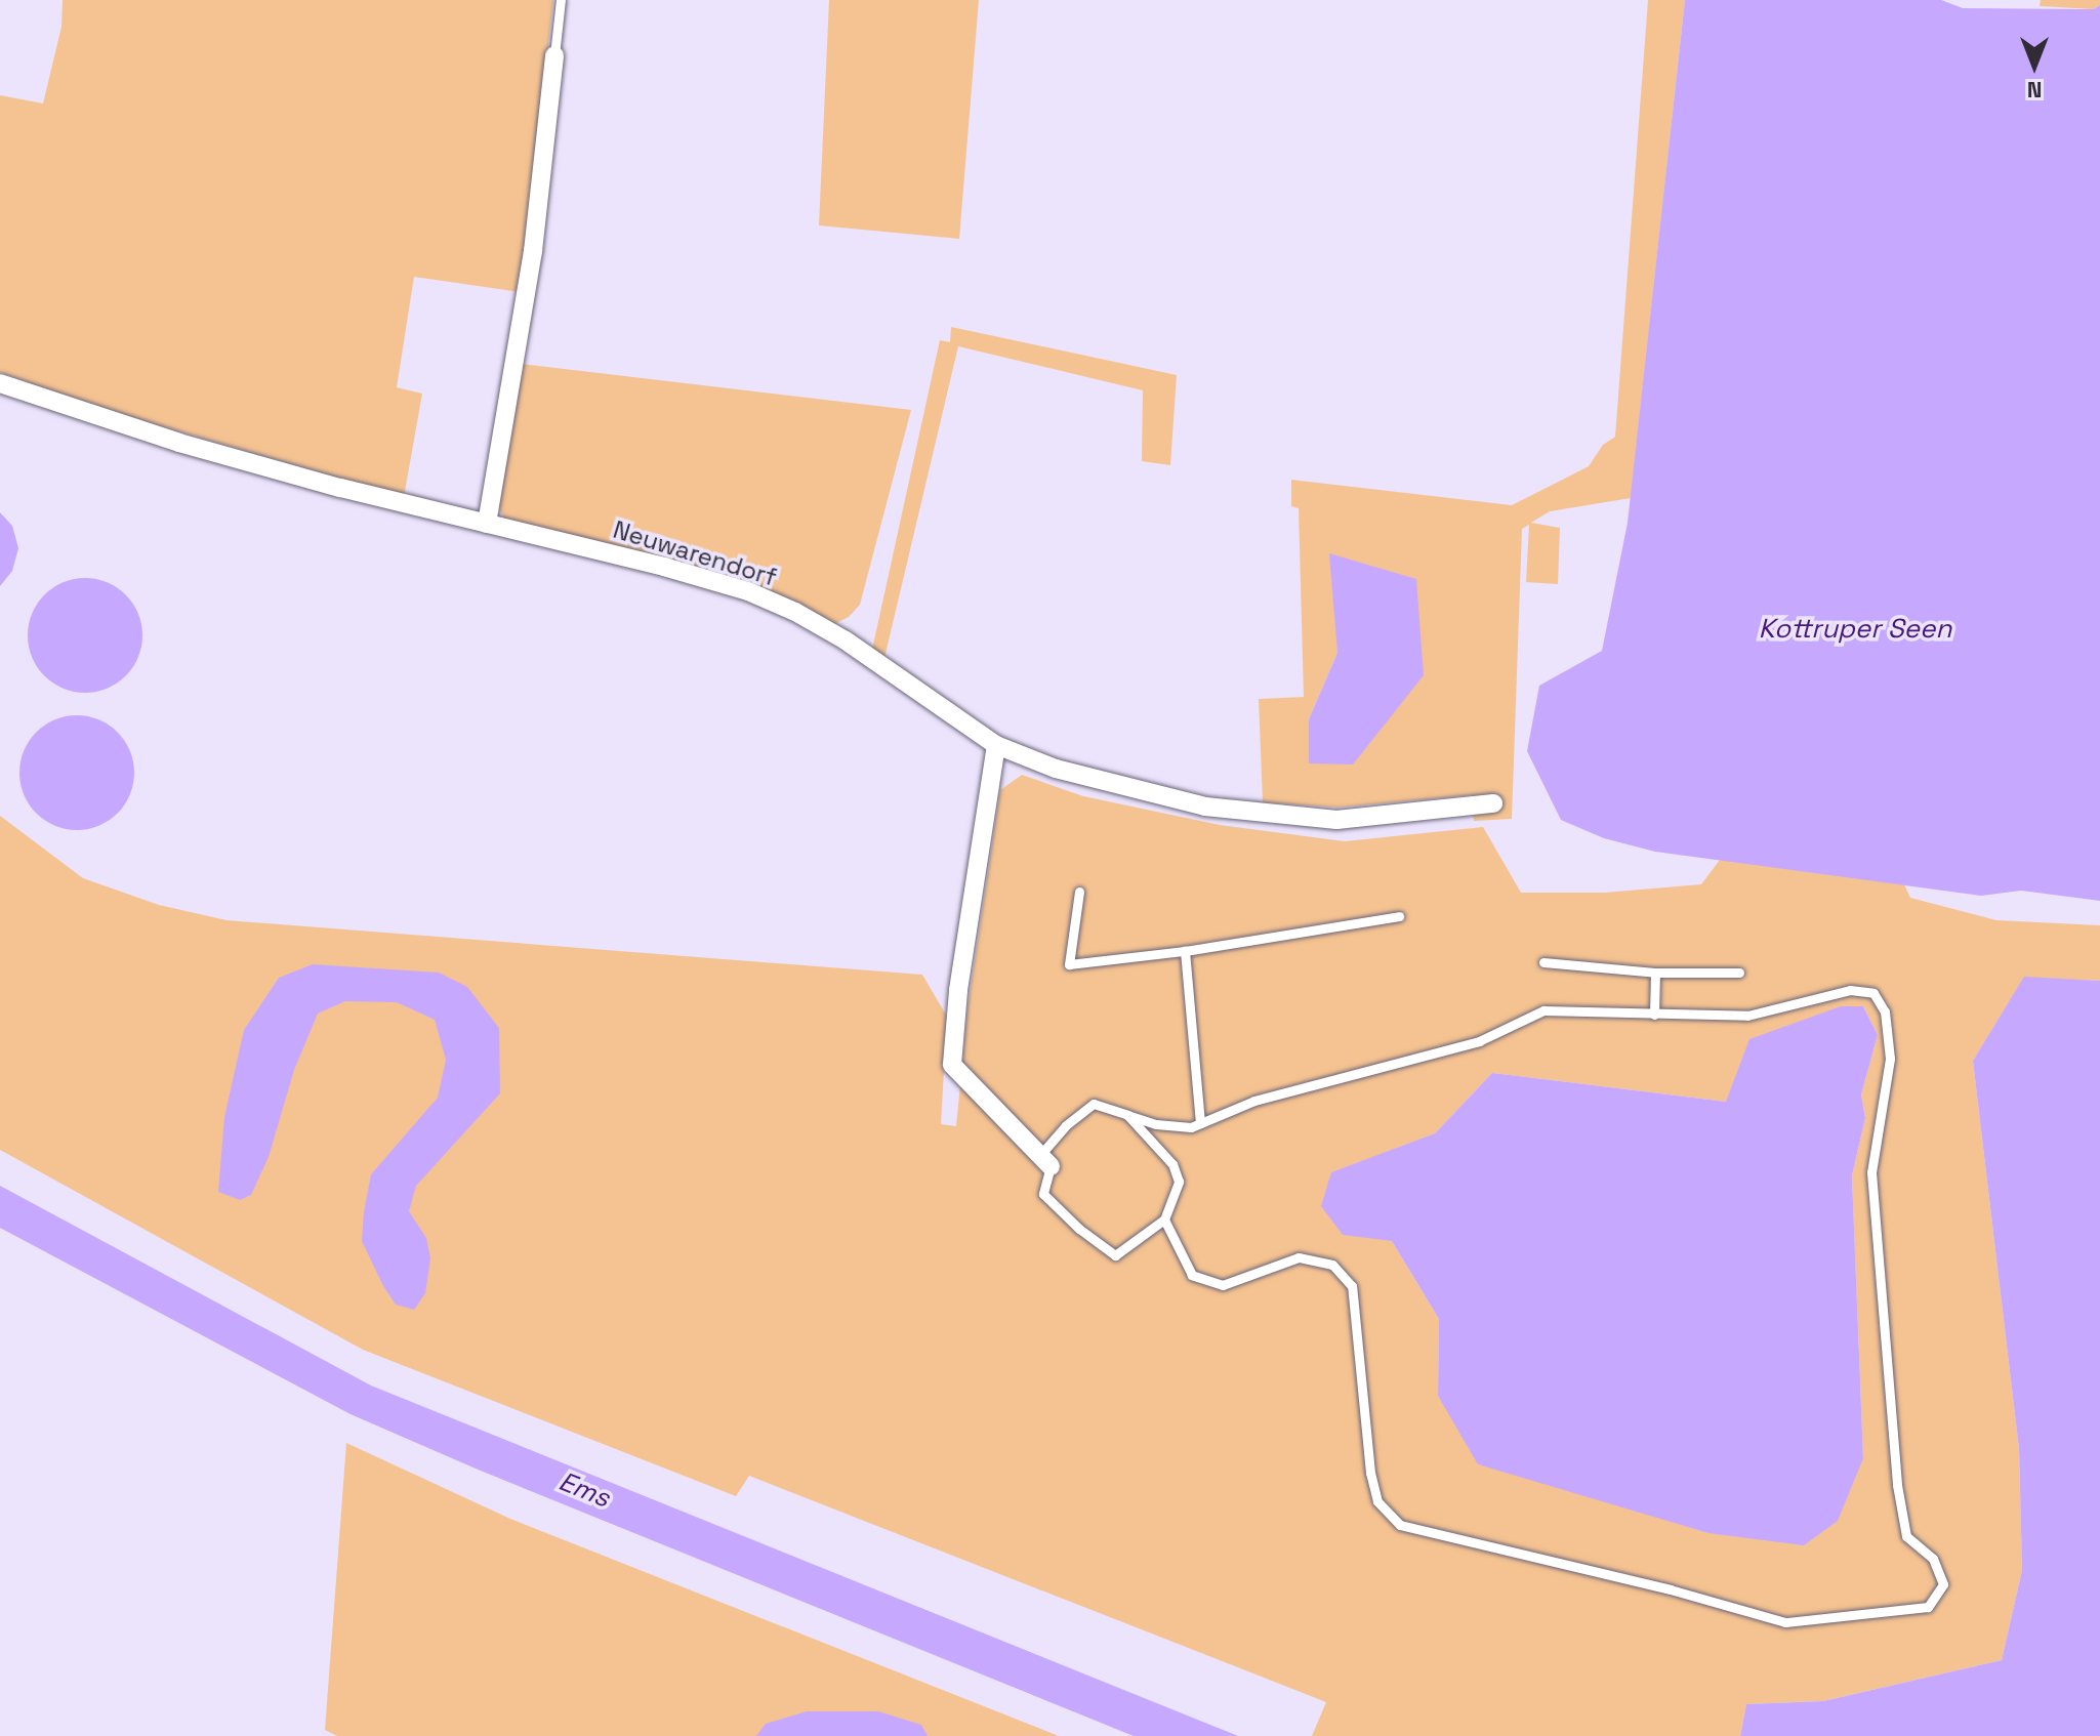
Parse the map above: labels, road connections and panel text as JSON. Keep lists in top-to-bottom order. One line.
{"streets":{"street":["Neuwarendorf"]},"water":["Kottruper Seen","Ems"],"north":"bottom"}
